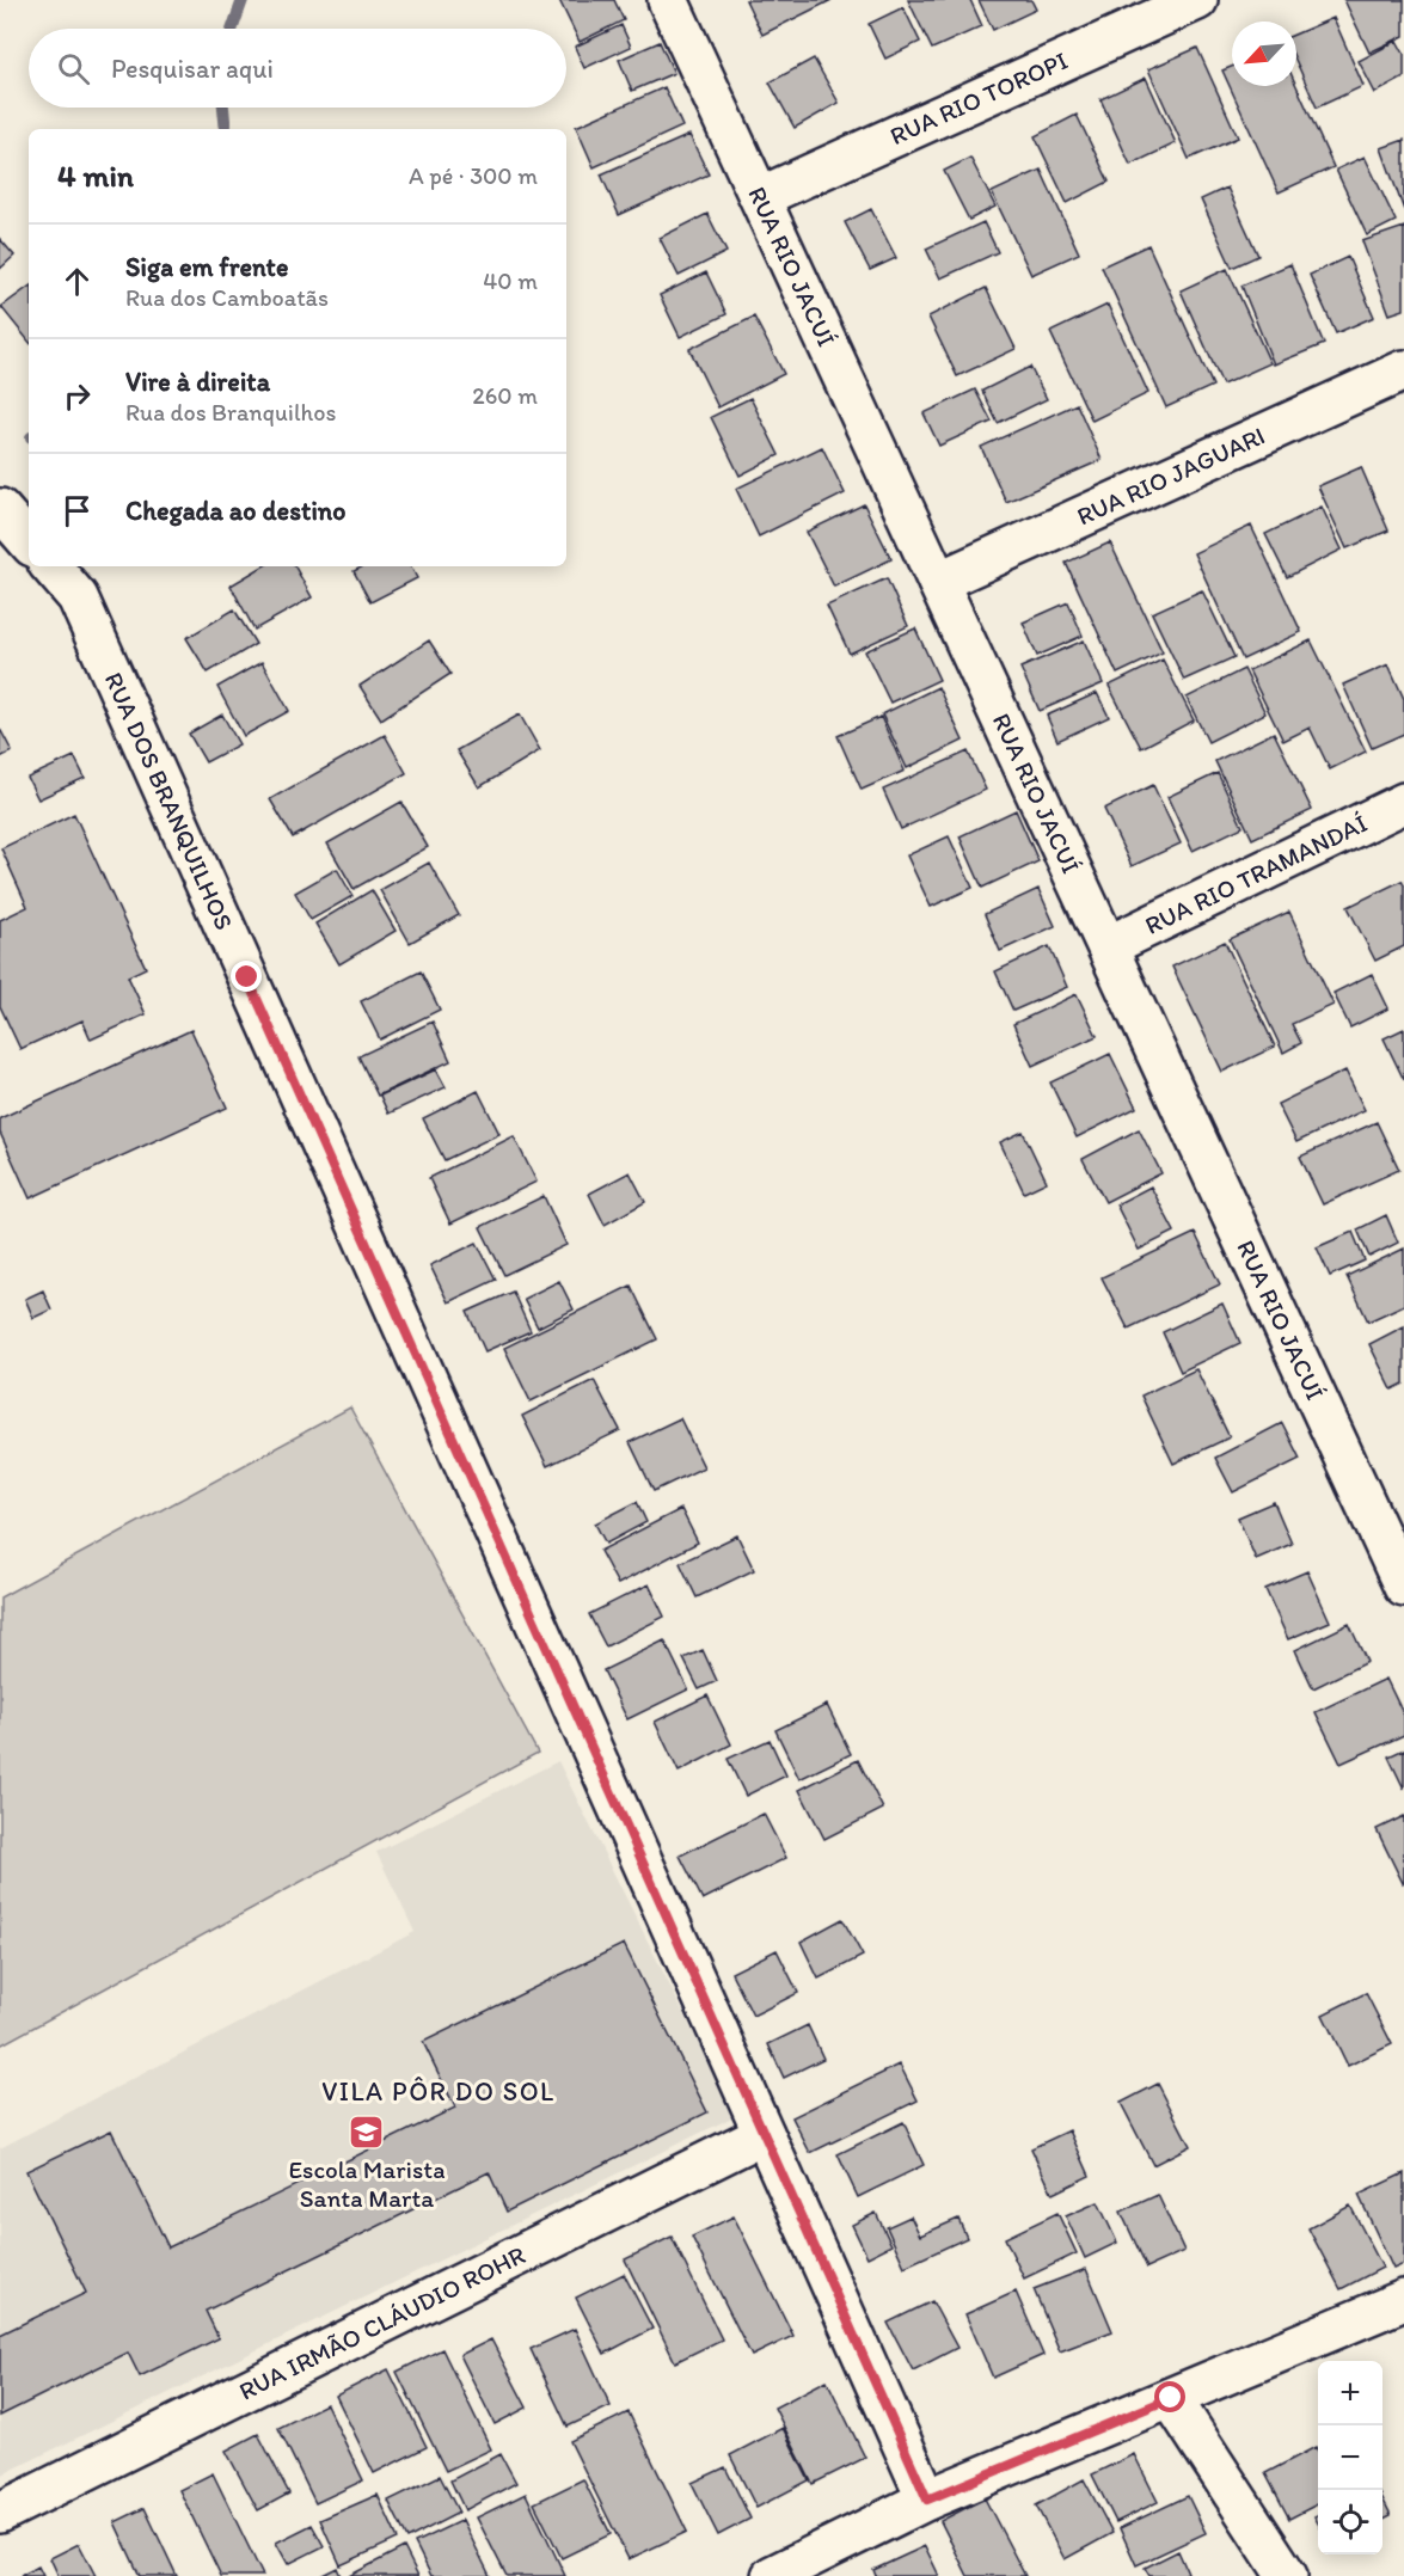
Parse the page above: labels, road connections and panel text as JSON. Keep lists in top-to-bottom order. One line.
{"streets":{"street":["RUA RIO TOROPI","RUA RIO JACUÍ","RUA RIO JAGUARI","RUA DOS BRANQUILHOS","RUA RIO TRAMANDAÍ","RUA IRMÃO CLÁUDIO ROHR"]},"crossings":[["RUA RIO TOROPI","RUA RIO JACUÍ"],["RUA RIO JACUÍ","RUA RIO JAGUARI"],["RUA RIO JACUÍ","RUA RIO TRAMANDAÍ"],["RUA DOS BRANQUILHOS","RUA IRMÃO CLÁUDIO ROHR"]],"districts":["VILA PÔR DO SOL"],"places":{"school or university":["Escola Marista Santa Marta"]},"north":"bottom left","page":{"search":"Pesquisar aqui","heading":["4 min","A pé · 300 m"],"list":[["Siga em frente","Rua dos Camboatãs","40 m"],["Vire à direita","Rua dos Branquilhos","260 m"],"Chegada ao destino"],"map_buttons":["+","−"]}}
